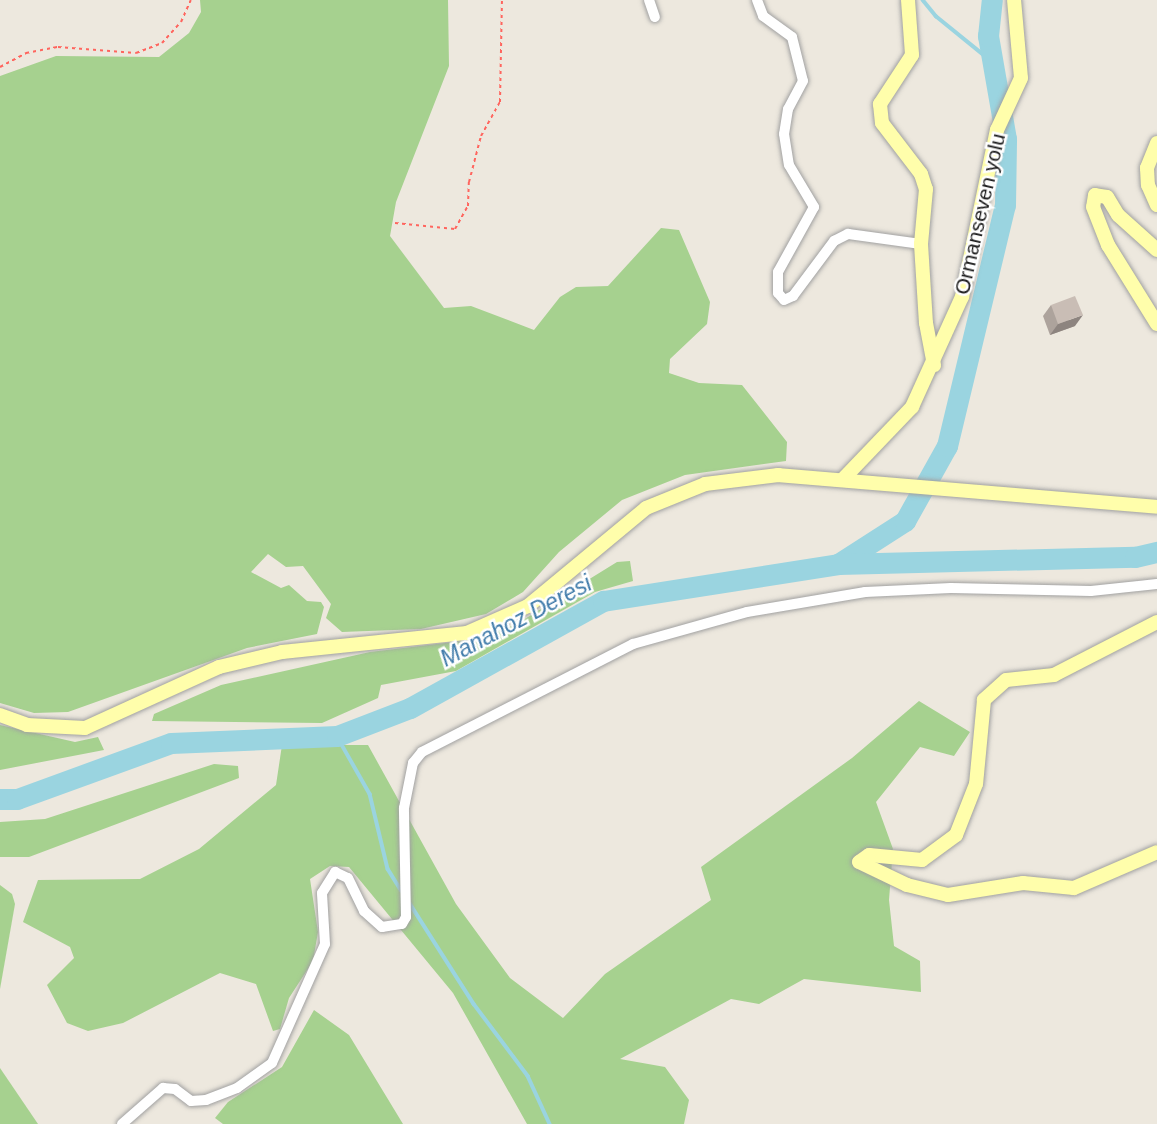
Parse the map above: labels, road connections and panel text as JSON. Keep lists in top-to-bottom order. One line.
{"streets":{"main road":["Ormanseven yolu"]},"water":["Manahoz Deresi"]}
